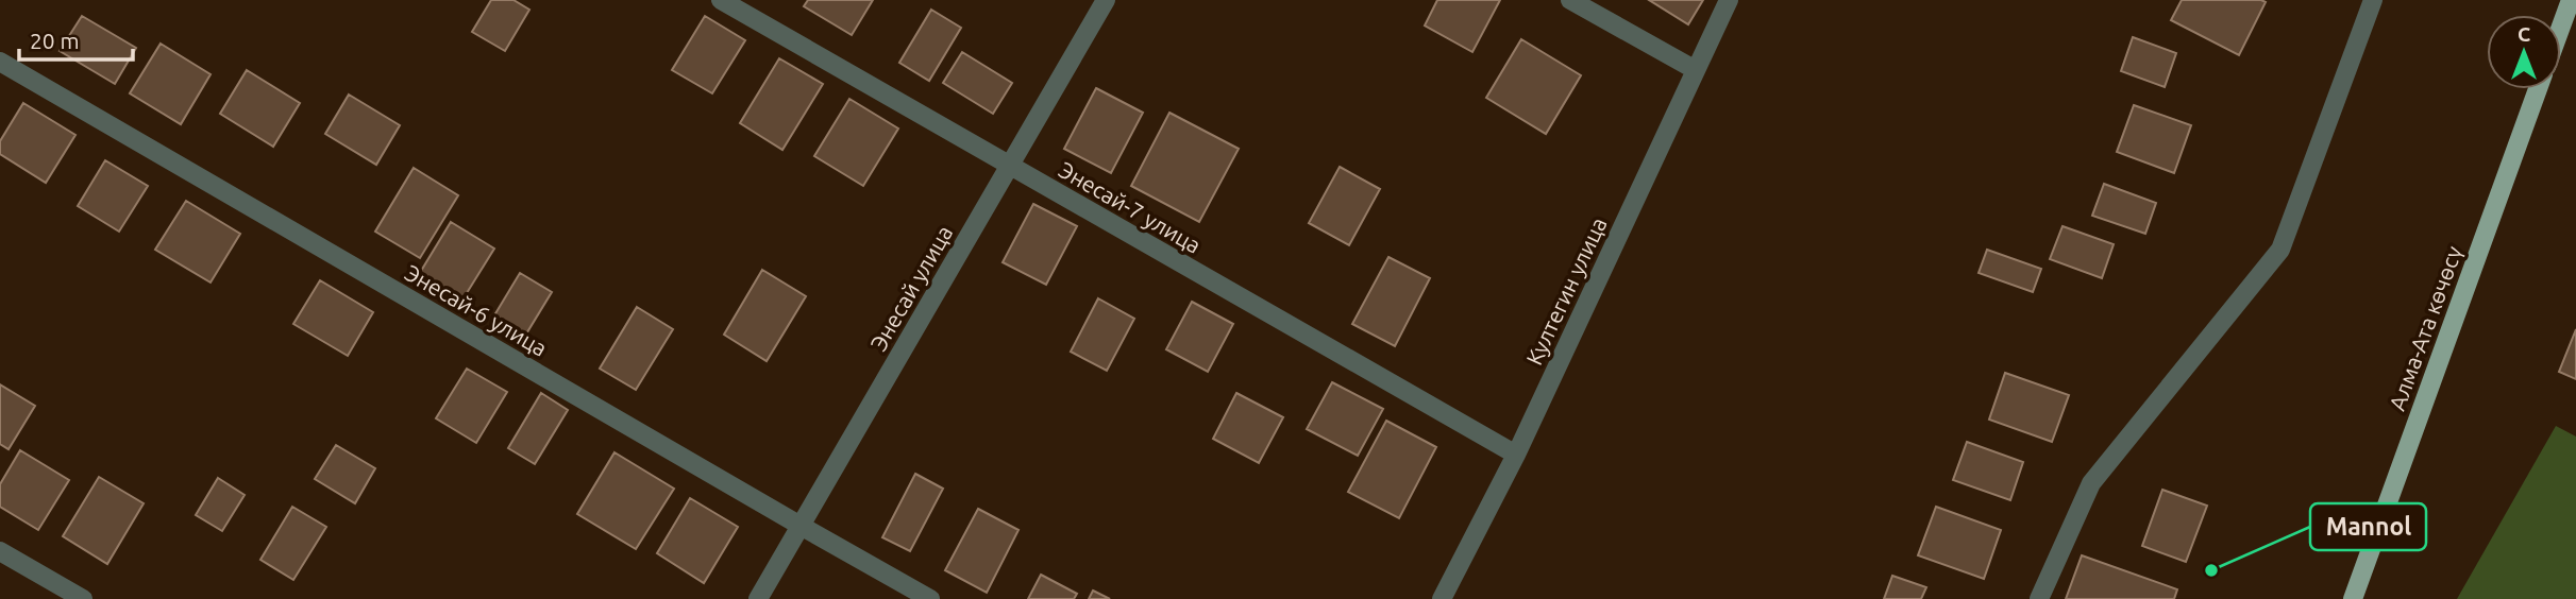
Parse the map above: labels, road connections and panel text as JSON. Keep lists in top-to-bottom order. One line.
{"streets":{"main road":["Алма-Ата көчөсү"],"street":["Энесай-7 улица","Энесай улица","Култегин улица","Энесай-6 улица"]},"crossings":[["Энесай-7 улица","Энесай улица"],["Энесай-7 улица","Култегин улица"],["Энесай улица","Энесай-6 улица"]],"places":["Mannol"],"scale_bar":"20 m","north":"top"}
